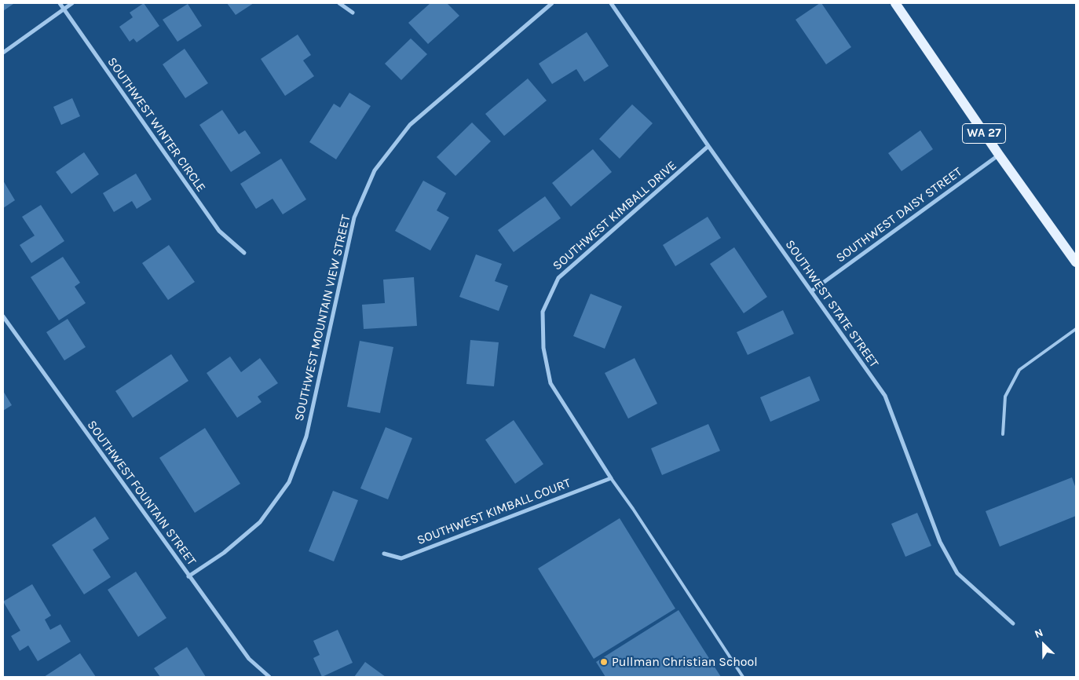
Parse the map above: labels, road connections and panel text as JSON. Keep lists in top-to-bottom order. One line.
{"streets":{"main road":["WA 27"],"street":["SOUTHWEST WINTER CIRCLE","SOUTHWEST DAISY STREET","SOUTHWEST KIMBALL DRIVE","SOUTHWEST STATE STREET","SOUTHWEST MOUNTAIN VIEW STREET","SOUTHWEST FOUNTAIN STREET","SOUTHWEST KIMBALL COURT"]},"crossings":[["WA 27","SOUTHWEST DAISY STREET"],["SOUTHWEST DAISY STREET","SOUTHWEST STATE STREET"],["SOUTHWEST KIMBALL DRIVE","SOUTHWEST STATE STREET"],["SOUTHWEST KIMBALL DRIVE","SOUTHWEST KIMBALL COURT"],["SOUTHWEST MOUNTAIN VIEW STREET","SOUTHWEST FOUNTAIN STREET"]],"places":["Pullman Christian School"],"north":"top left"}
